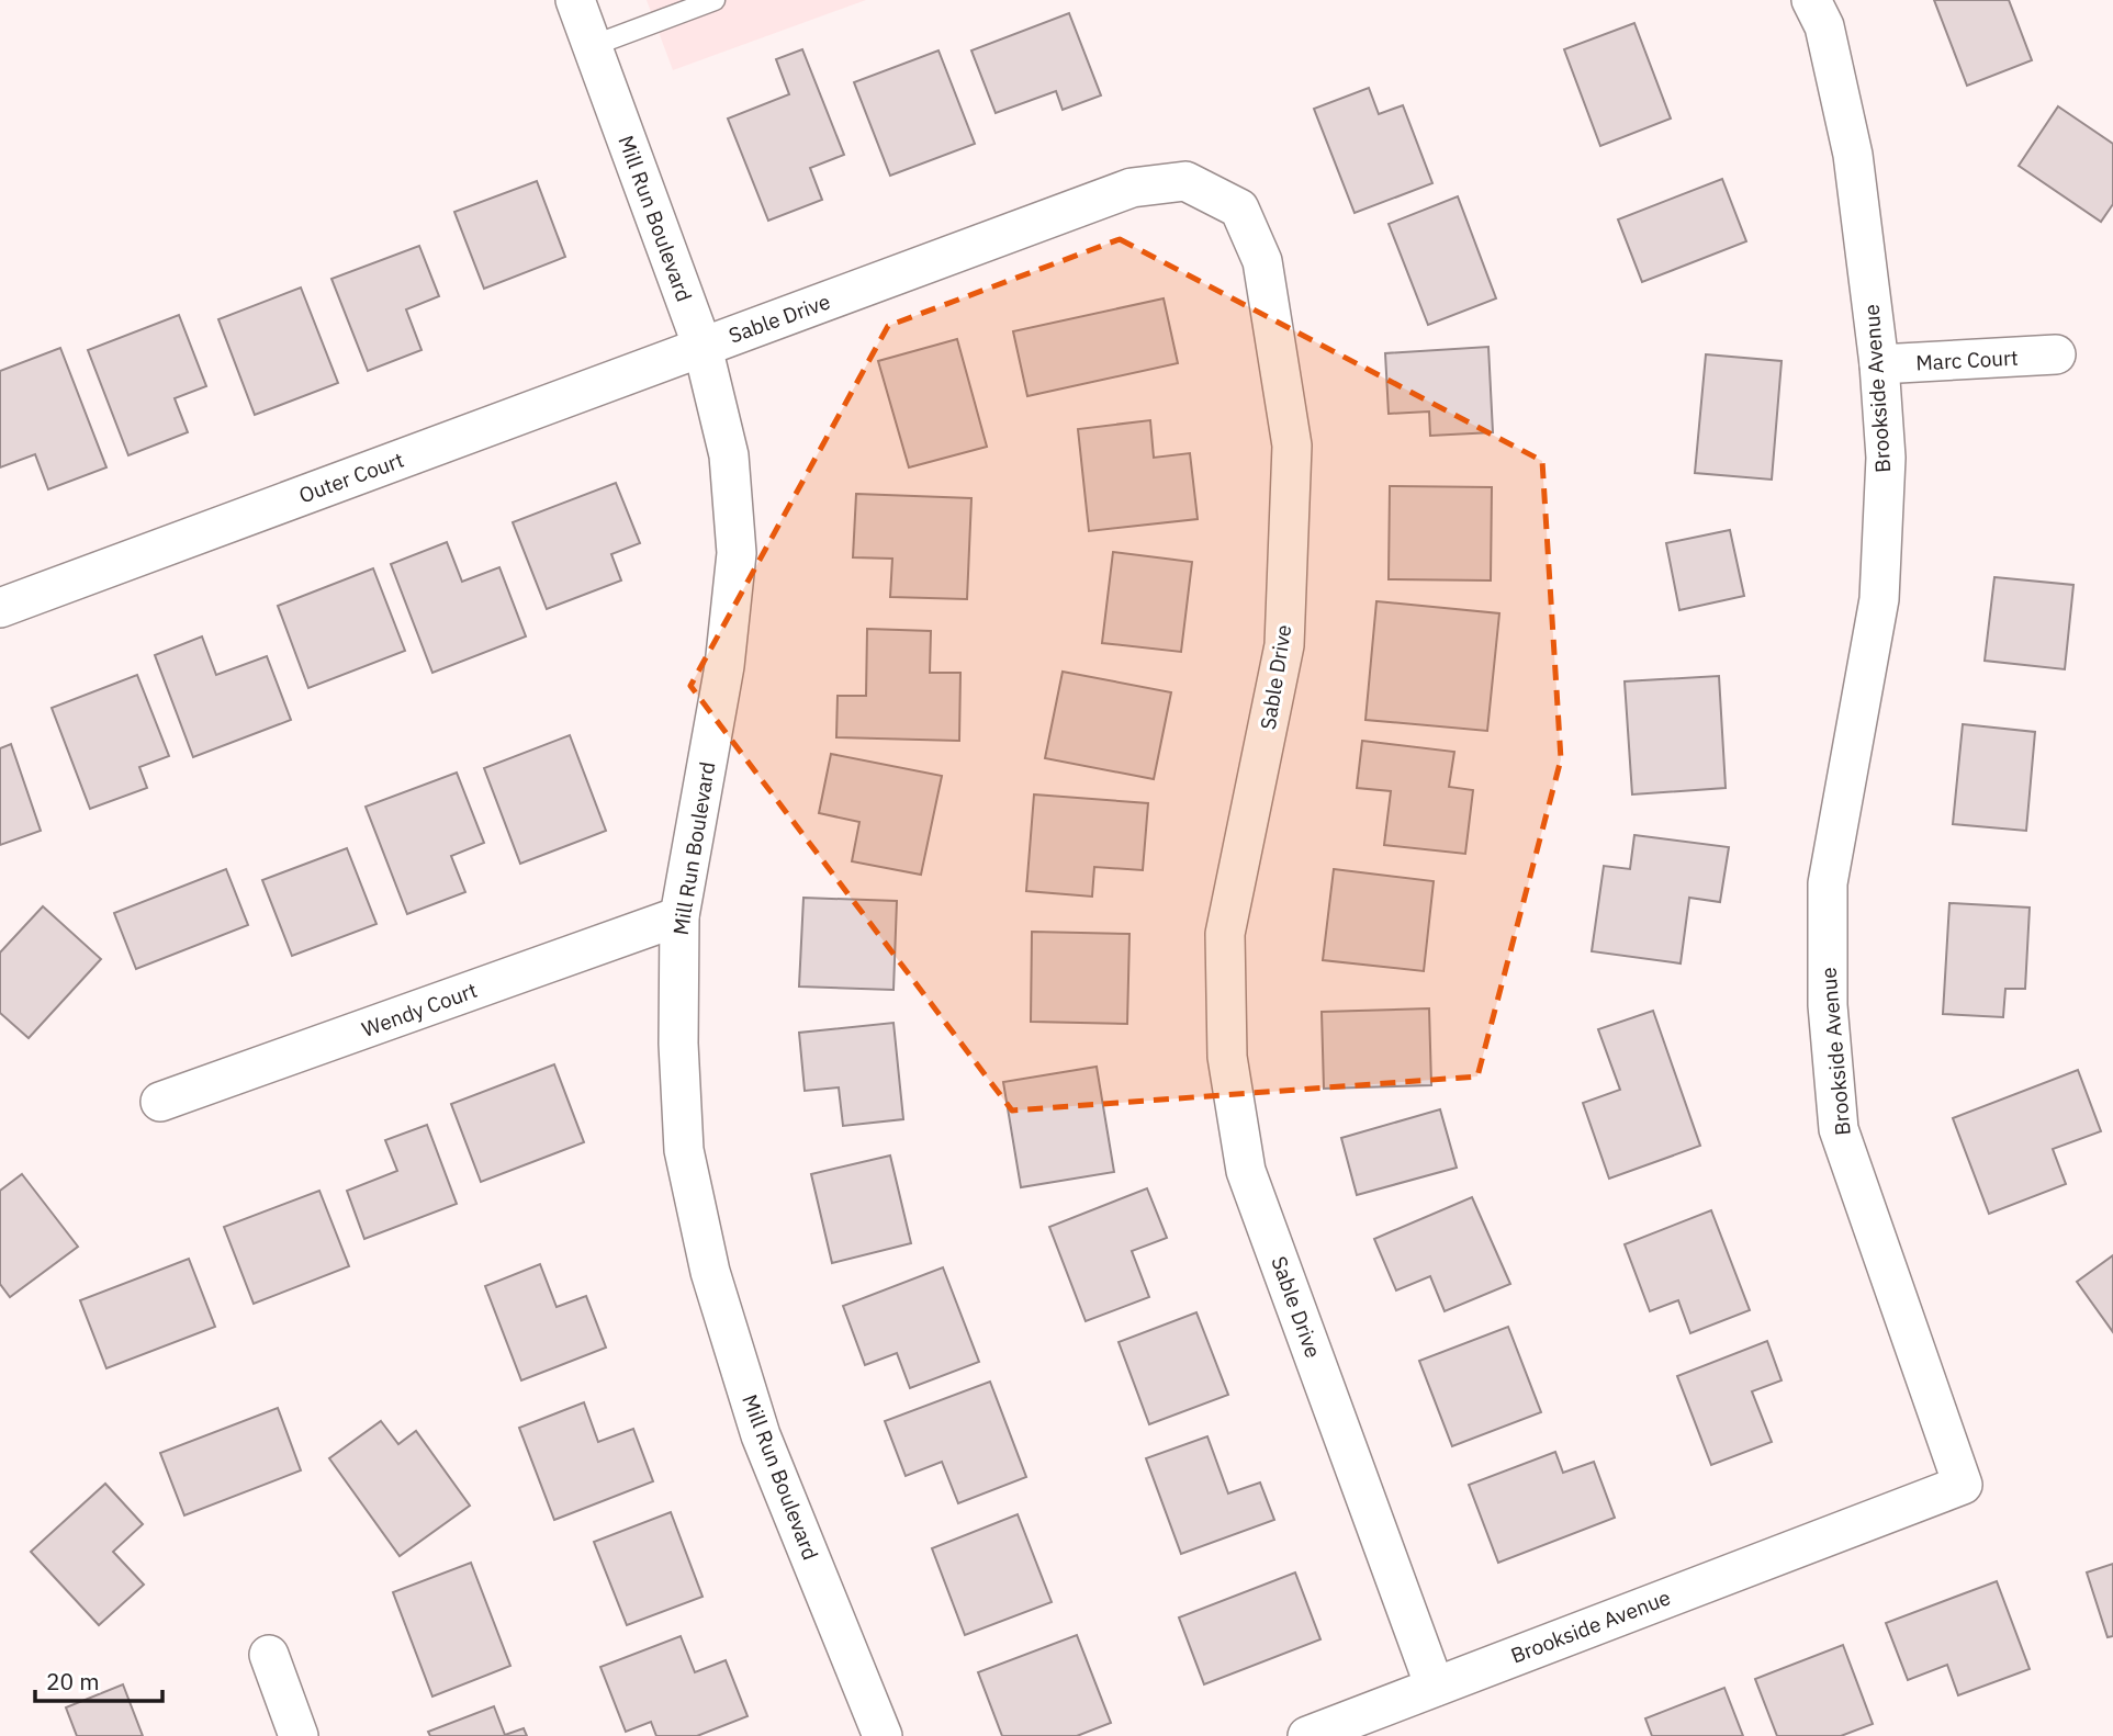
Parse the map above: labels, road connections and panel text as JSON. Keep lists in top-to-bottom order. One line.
{"streets":{"street":["Mill Run Boulevard","Sable Drive","Marc Court","Brookside Avenue","Outer Court","Wendy Court"]},"crossings":[["Mill Run Boulevard","Sable Drive"],["Mill Run Boulevard","Outer Court"],["Mill Run Boulevard","Wendy Court"],["Sable Drive","Brookside Avenue"],["Sable Drive","Outer Court"],["Marc Court","Brookside Avenue"]],"scale_bar":"20 m"}
